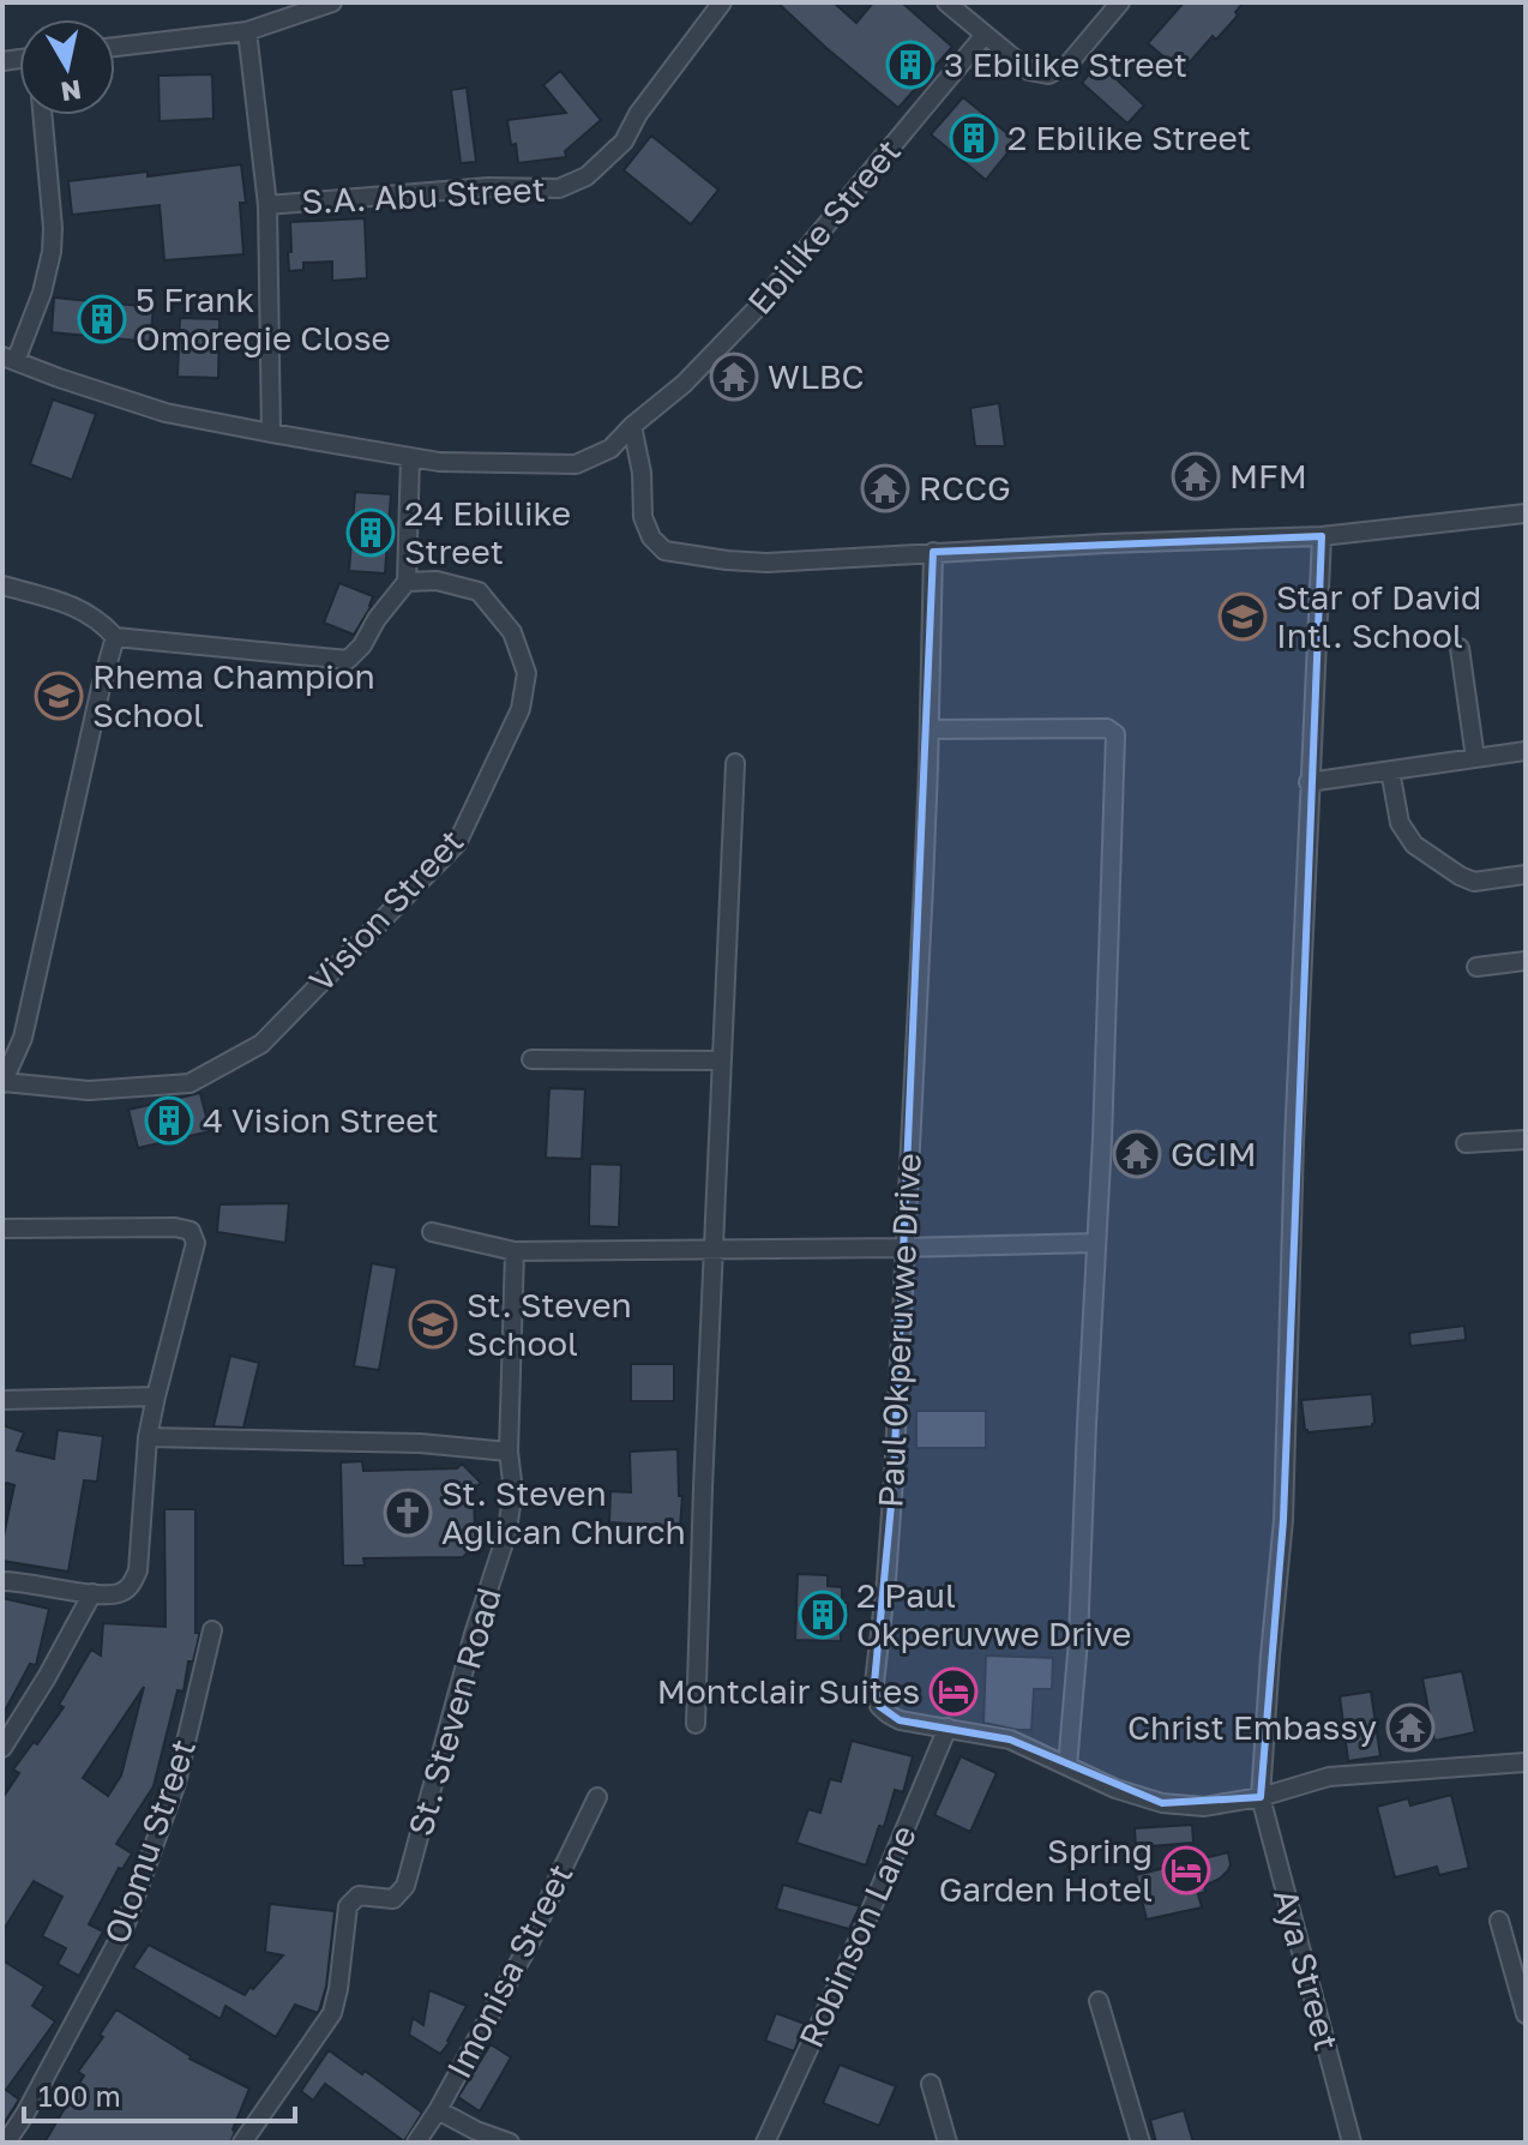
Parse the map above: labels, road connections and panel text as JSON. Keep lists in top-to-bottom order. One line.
{"streets":{"street":["S.A. Abu Street","Ebilike Street","Vision Street","Paul Okperuvwe Drive","St. Steven Road","Olomu Street","Robinson Lane","Aya Street","Imonisa Street"]},"crossings":[["Paul Okperuvwe Drive","Robinson Lane"],["Paul Okperuvwe Drive","Aya Street"]],"places":{"building":["3 Ebilike Street","2 Ebilike Street","5 Frank Omoregie Close","24 Ebillike Street","4 Vision Street","2 Paul Okperuvwe Drive"],"temple":["WLBC","MFM","RCCG","GCIM","Christ Embassy"],"school or university":["Star of David Intl. School","Rhema Champion School","St. Steven School"],"church":["St. Steven Aglican Church"],"hotel":["Montclair Suites","Spring Garden Hotel"]},"scale_bar":"100 m","north":"bottom"}
